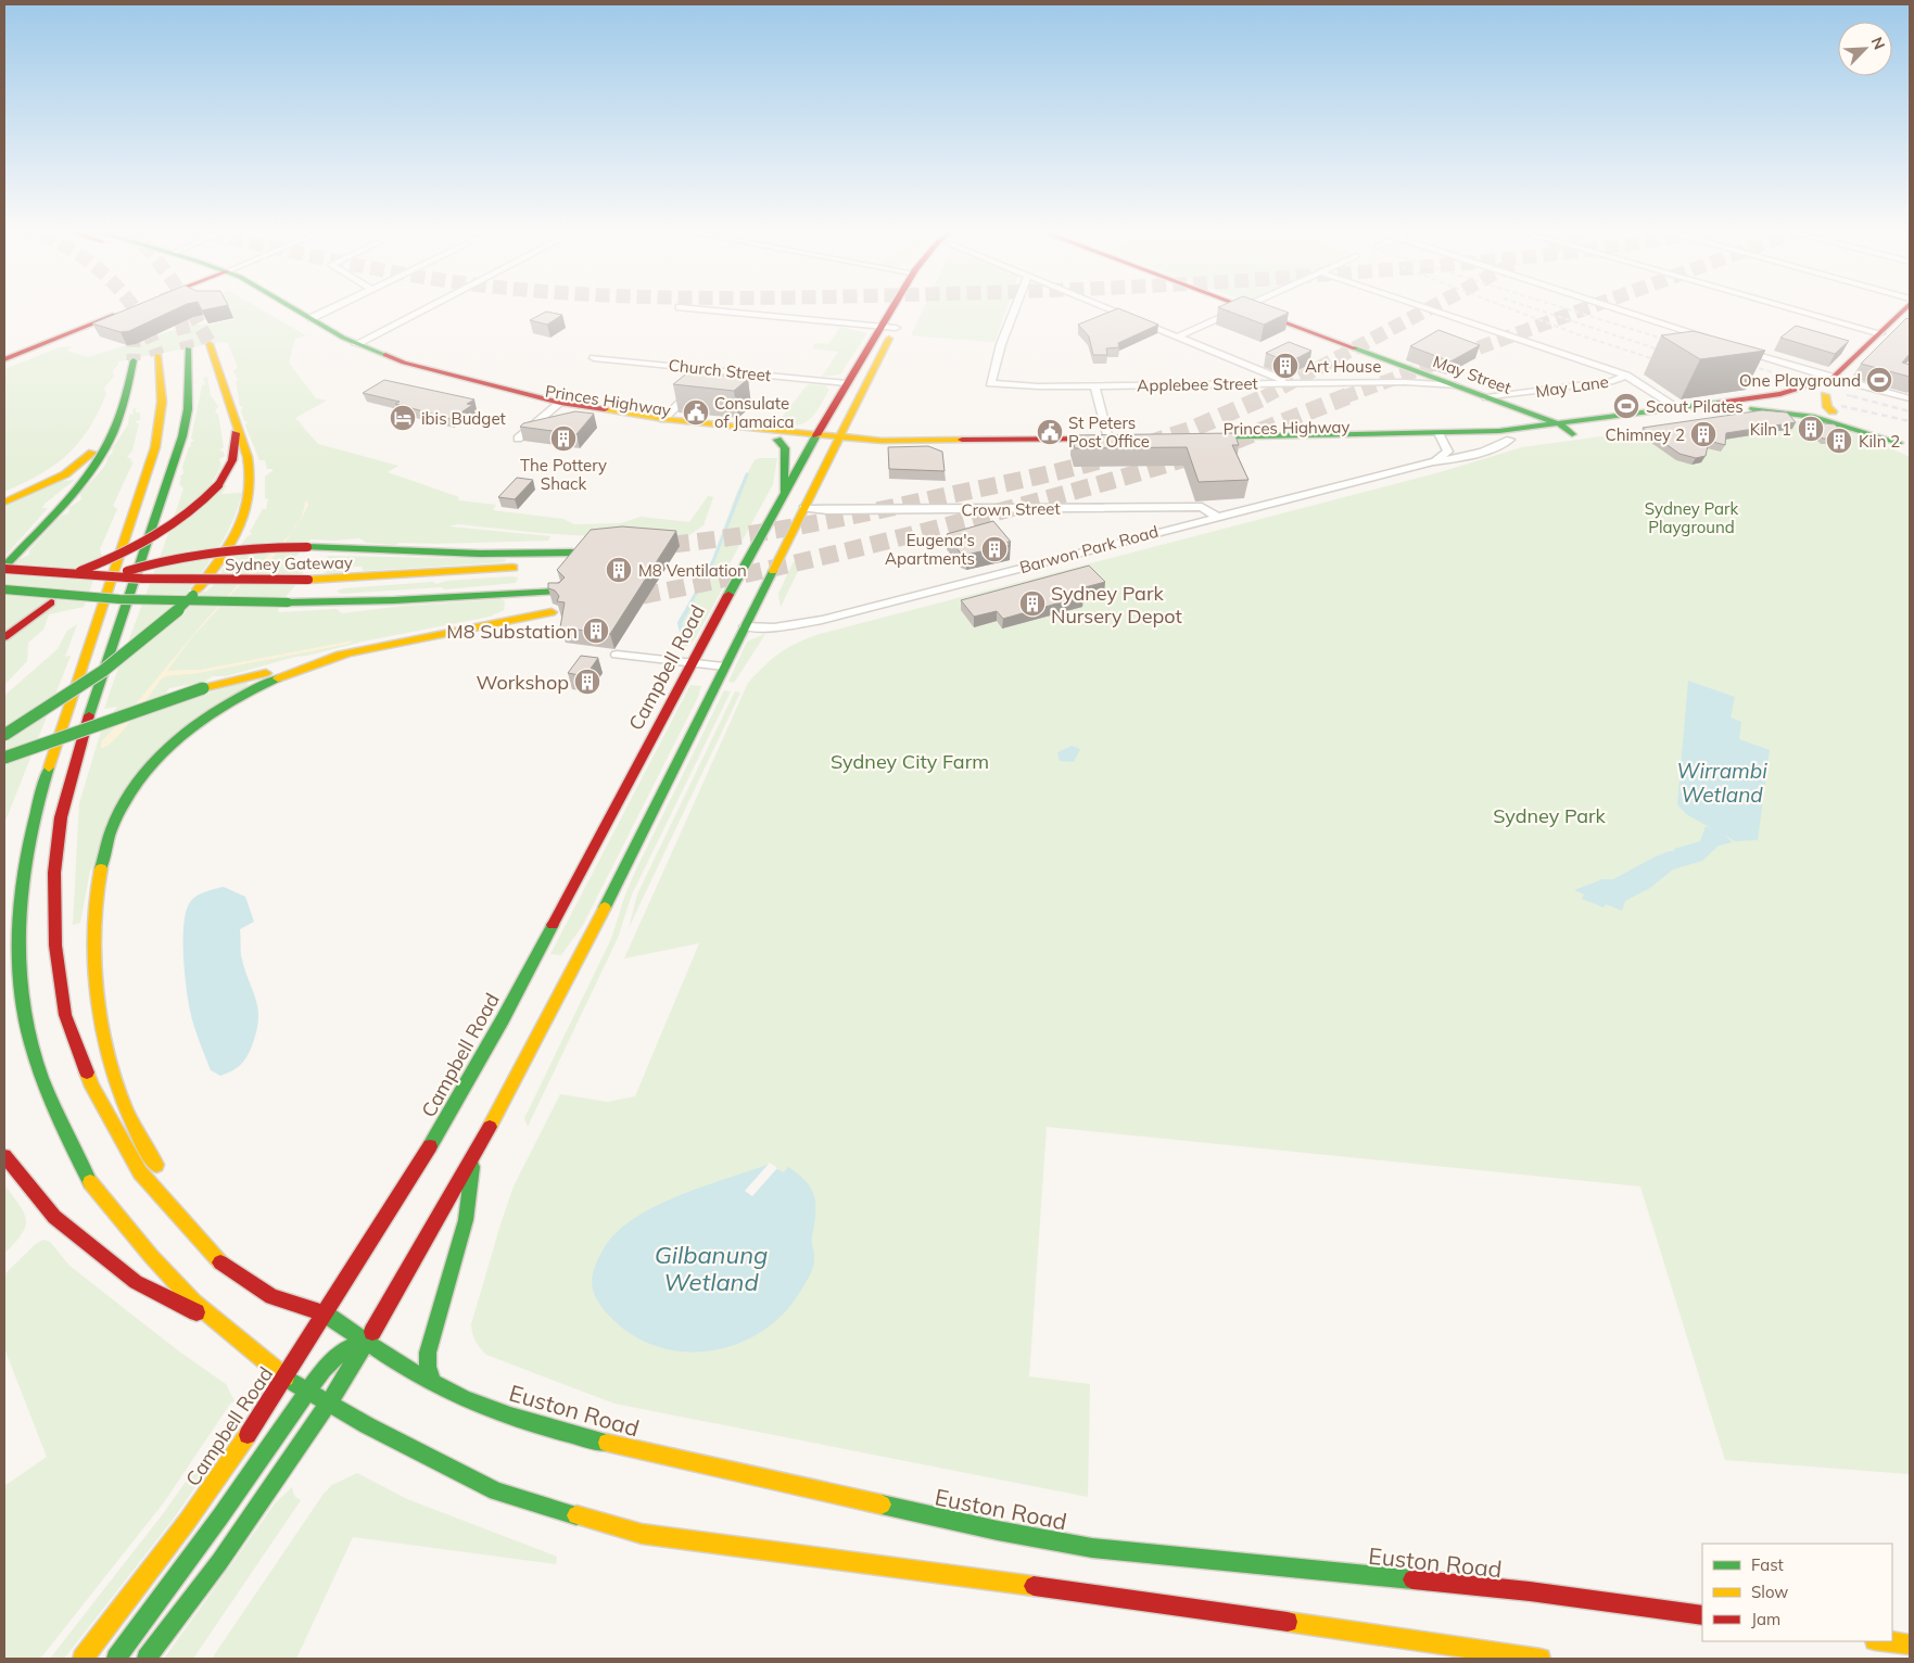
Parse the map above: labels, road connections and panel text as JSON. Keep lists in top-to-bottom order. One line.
{"streets":{"main road":["May Street","Princes Highway","Sydney Gateway","Campbell Road","Euston Road"],"street":["Church Street","Applebee Street","May Lane","Crown Street","Barwon Park Road"]},"crossings":[["Church Street","Campbell Road"],["May Street","Applebee Street"],["May Street","May Lane"],["May Street","Princes Highway"],["Princes Highway","Barwon Park Road"],["Princes Highway","Campbell Road"],["Crown Street","Barwon Park Road"],["Campbell Road","Euston Road"]],"water":["Wirrambi Wetland","Gilbanung Wetland"],"parks":["Sydney Park Playground","Sydney City Farm","Sydney Park"],"places":{"building":["Art House","Kiln 1","Chimney 2","The Pottery Shack","Kiln 2","Eugena's Apartments","M8 Ventilation","Sydney Park Nursery Depot","M8 Substation","Workshop"],"sports":["One Playground","Scout Pilates"],"public building":["Consulate of Jamaica","St Peters Post Office"],"hotel":["ibis Budget"]},"legend":["Fast","Slow","Jam"],"north":"top right"}
